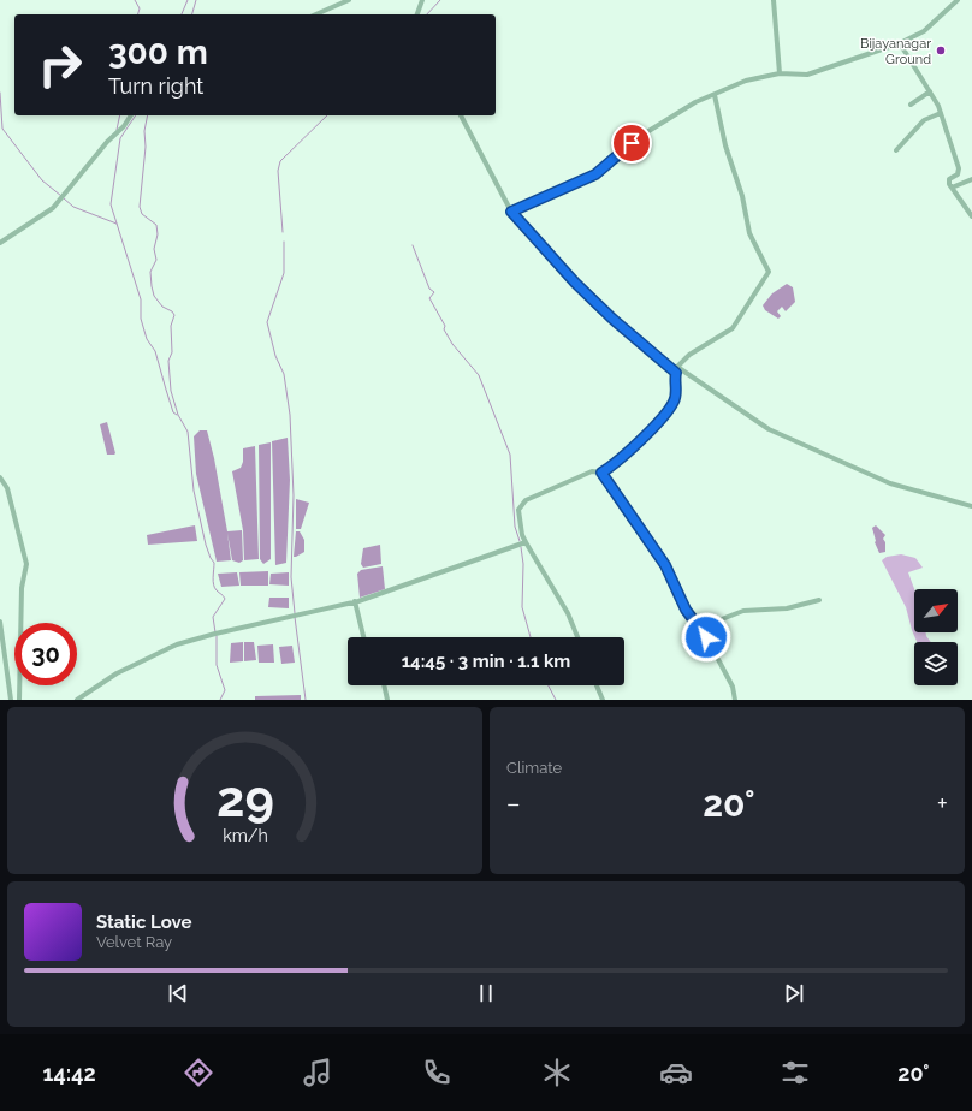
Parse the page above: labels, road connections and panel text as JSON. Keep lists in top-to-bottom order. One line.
{"places":["Bijayanagar Ground"],"north":"top right","page":{"turn":["300 m","Turn right"],"limit":"30","trip":"14:45 · 3 min · 1.1 km","tile":"Climate","heat":["−","20°","+"],"song":["Static Love","Velvet Ray"],"tabs":["14:42","20°"],"gauge":["29","km/h"]}}
